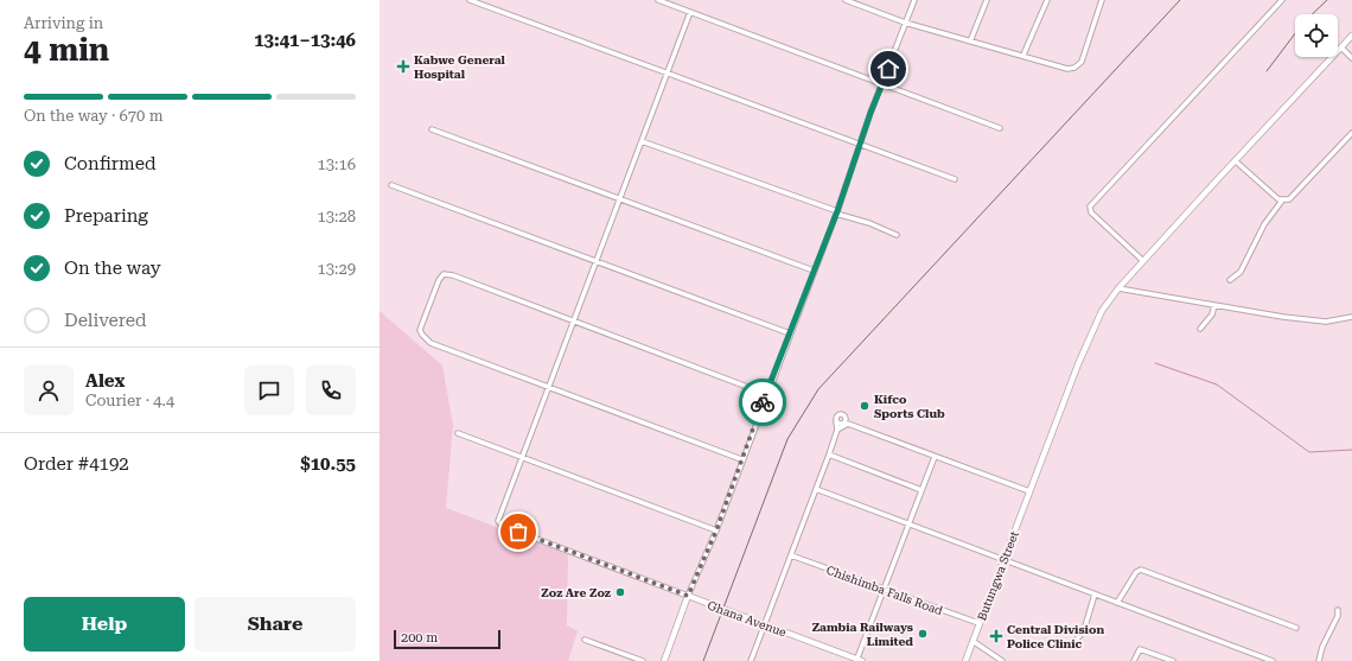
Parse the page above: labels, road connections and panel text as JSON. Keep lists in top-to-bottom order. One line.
{"streets":{"main road":["Butungwa Street","Ghana Avenue"],"street":["Chishimba Falls Road"]},"crossings":[["Butungwa Street","Chishimba Falls Road"]],"places":{"health":["Kabwe General Hospital","Central Division Police Clinic"],"other":["Kifco Sports Club","Zoz Are Zoz","Zambia Railways Limited"]},"scale_bar":"200 m","page":{"heading":["4 min","Arriving in","13:41–13:46"],"panel":["Alex","Courier · 4.4","Order #4192","$10.55"],"bar":"On the way · 670 m","list":[["Confirmed","13:16"],["Preparing","13:28"],["On the way","13:29"],"Delivered"],"buttons":["Help","Share"],"scale":"200 m"}}
